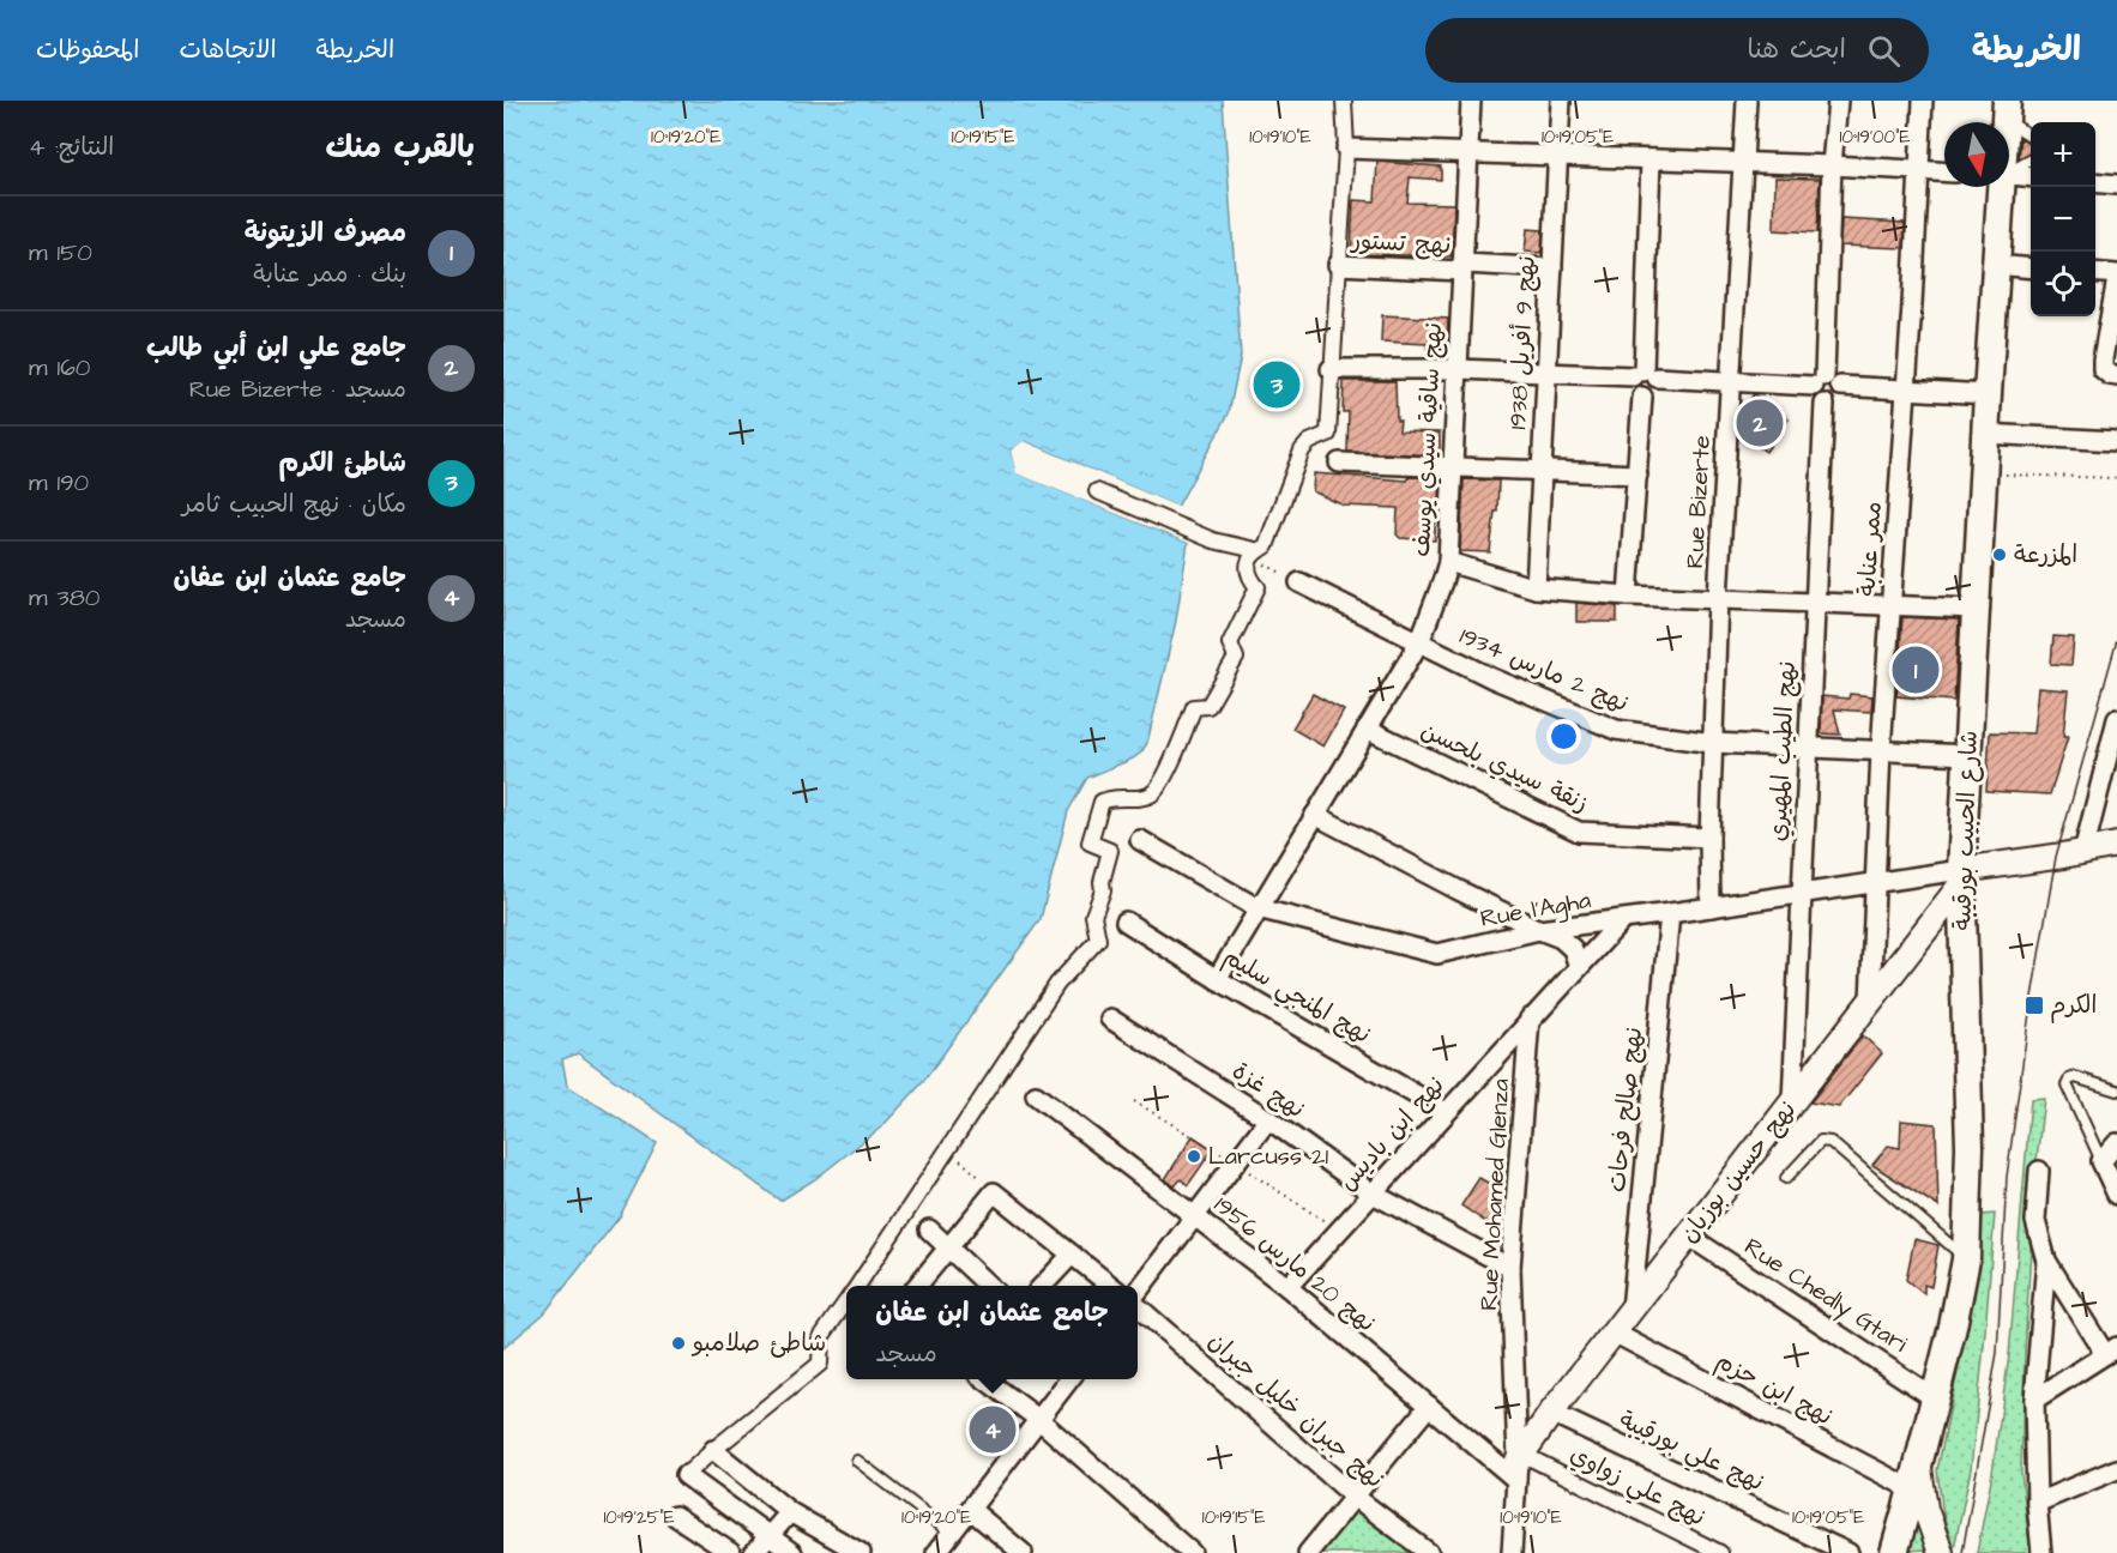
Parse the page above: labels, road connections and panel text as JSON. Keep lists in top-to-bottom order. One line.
{"streets":{"main road":["شارع الحبيب بورقيبة"],"street":["نهج تستور","نهج 9 أفريل 1938","نهج ساقية سيدي يوسف","Rue Bizerte","ممر عنابة","نهج 2 مارس 1934","نهج الطيب المهيري","زنقة سيدي بلحسن","Rue l'Agha","نهج المنجي سليم","نهج غزة","نهج صالح فرحات","نهج ابن باديس","نهج حسين بوزيان","Rue Mohamed Glenza","نهج 20 مارس 1956","Rue Chedly Gtari","نهج ابن حزم","نهج جبران خليل جبران","نهج علي بورقيبة","نهج علي زواوي"]},"crossings":[["نهج تستور","نهج 9 أفريل 1938"],["نهج تستور","نهج ساقية سيدي يوسف"],["نهج ساقية سيدي يوسف","نهج 2 مارس 1934"],["نهج ساقية سيدي يوسف","زنقة سيدي بلحسن"],["نهج ساقية سيدي يوسف","Rue l'Agha"],["نهج ساقية سيدي يوسف","نهج المنجي سليم"],["Rue Bizerte","نهج 2 مارس 1934"],["Rue Bizerte","زنقة سيدي بلحسن"],["Rue Bizerte","Rue l'Agha"],["ممر عنابة","نهج 2 مارس 1934"],["ممر عنابة","Rue l'Agha"],["ممر عنابة","نهج حسين بوزيان"],["نهج 2 مارس 1934","نهج الطيب المهيري"],["نهج 2 مارس 1934","شارع الحبيب بورقيبة"],["نهج الطيب المهيري","Rue l'Agha"],["نهج الطيب المهيري","نهج حسين بوزيان"],["شارع الحبيب بورقيبة","Rue l'Agha"],["شارع الحبيب بورقيبة","نهج حسين بوزيان"],["شارع الحبيب بورقيبة","Rue Chedly Gtari"],["شارع الحبيب بورقيبة","نهج ابن حزم"],["Rue l'Agha","نهج صالح فرحات"],["Rue l'Agha","نهج ابن باديس"],["Rue l'Agha","نهج حسين بوزيان"],["نهج المنجي سليم","نهج ابن باديس"],["نهج غزة","نهج ابن باديس"],["نهج غزة","Rue Mohamed Glenza"],["نهج صالح فرحات","نهج حسين بوزيان"],["نهج ابن باديس","Rue Mohamed Glenza"],["نهج ابن باديس","نهج 20 مارس 1956"],["نهج حسين بوزيان","Rue Mohamed Glenza"],["نهج حسين بوزيان","نهج 20 مارس 1956"],["نهج حسين بوزيان","Rue Chedly Gtari"],["نهج حسين بوزيان","نهج ابن حزم"],["نهج حسين بوزيان","نهج علي بورقيبة"],["نهج حسين بوزيان","نهج علي زواوي"],["Rue Mohamed Glenza","نهج 20 مارس 1956"],["Rue Mohamed Glenza","نهج علي زواوي"],["نهج 20 مارس 1956","نهج علي زواوي"]],"places":{"other":["المزرعة","Larcuss 21","شاطئ صلامبو"],"transit":["الكرم"]},"north":"bottom","page":{"header":"الخريطة","search":"ابحث هنا","nav":["الخريطة","الاتجاهات","المحفوظات"],"heading":["بالقرب منك","النتائج: 4"],"map_buttons":["+","−"],"list":[{"mark":"1","name":"مصرف الزيتونة","note":"بنك · ممر عنابة","value":"150 m"},{"mark":"2","name":"جامع علي ابن أبي طالب","note":"مسجد · Rue Bizerte","value":"160 m"},{"mark":"3","name":"شاطئ الکرم","note":"مكان · نهج الحبيب ثامر","value":"190 m"},{"mark":"4","name":"جامع عثمان ابن عفان","note":"مسجد","value":"380 m"}],"pins":["3","2","1","4"],"popup":["جامع عثمان ابن عفان","مسجد"]},"coordinates":["10°19'20\"E","10°19'15\"E","10°19'10\"E","10°19'05\"E","10°19'00\"E","10°19'25\"E"]}
